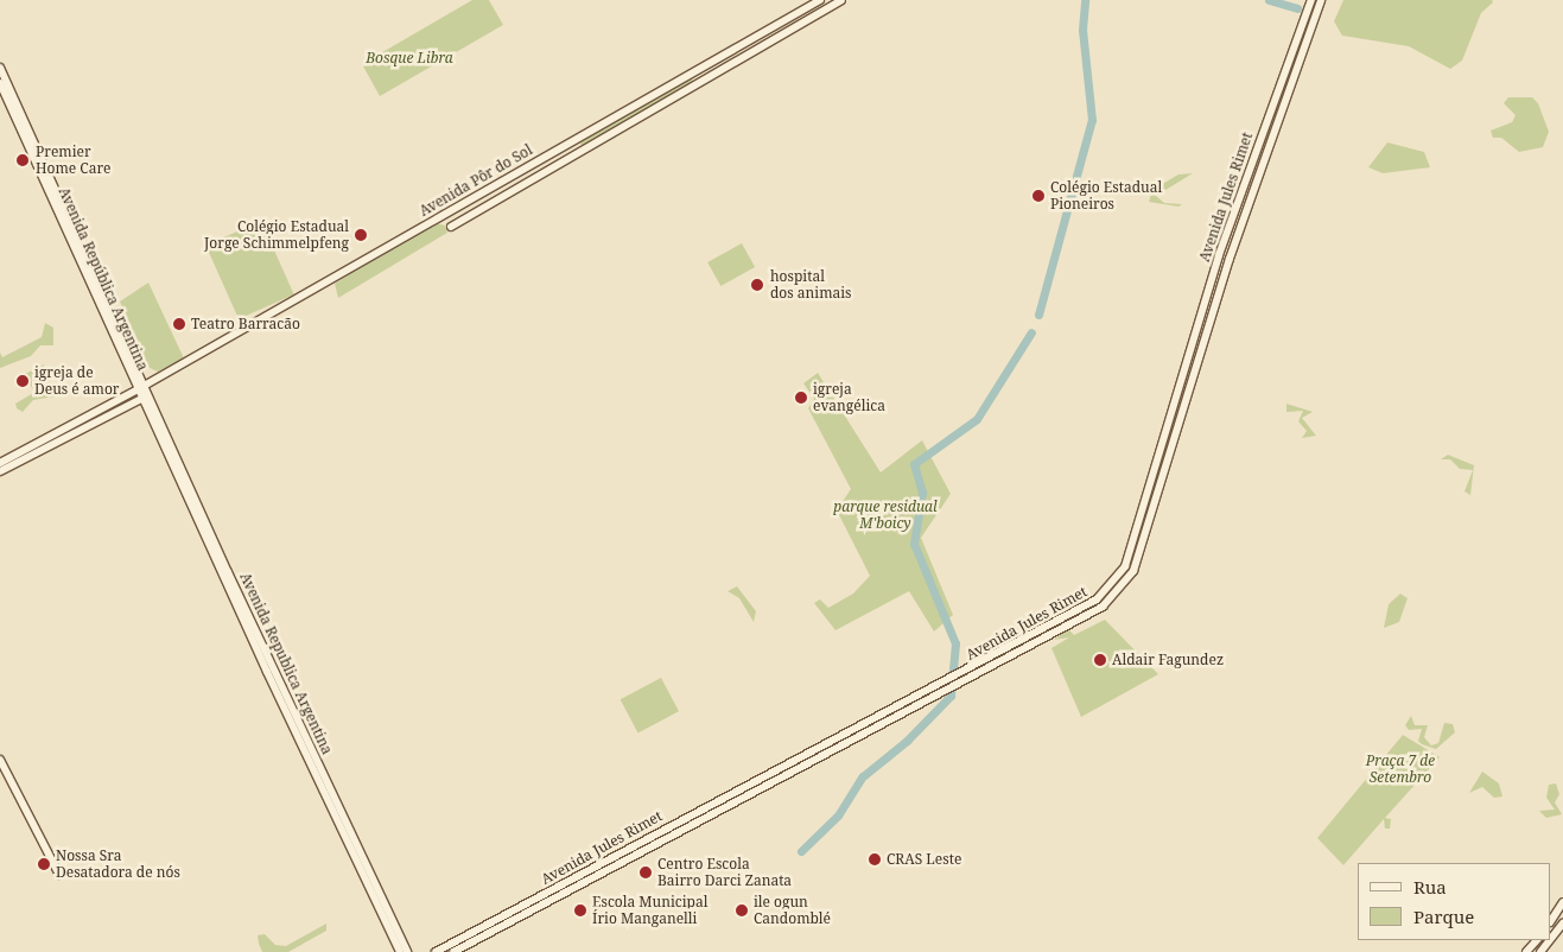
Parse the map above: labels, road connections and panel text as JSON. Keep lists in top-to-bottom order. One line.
{"streets":{"main road":["Avenida Pôr do Sol","Avenida Jules Rimet","Avenida República Argentina","Avenida Republica Argentina"]},"crossings":[["Avenida Pôr do Sol","Avenida República Argentina"],["Avenida Pôr do Sol","Avenida Republica Argentina"],["Avenida República Argentina","Avenida Republica Argentina"]],"parks":["Bosque Libra","parque residual M'boicy","Praça 7 de Setembro"],"places":["Premier Home Care","Colégio Estadual Pioneiros","Colégio Estadual Jorge Schimmelpfeng","hospital dos animais","Teatro Barracão","igreja de Deus é amor","igreja evangélica","Aldair Fagundez","CRAS Leste","Nossa Sra Desatadora de nós","Centro Escola Bairro Darci Zanata","Escola Municipal Írio Manganelli","ile ogun Candomblé"],"legend":["Rua","Parque"]}
